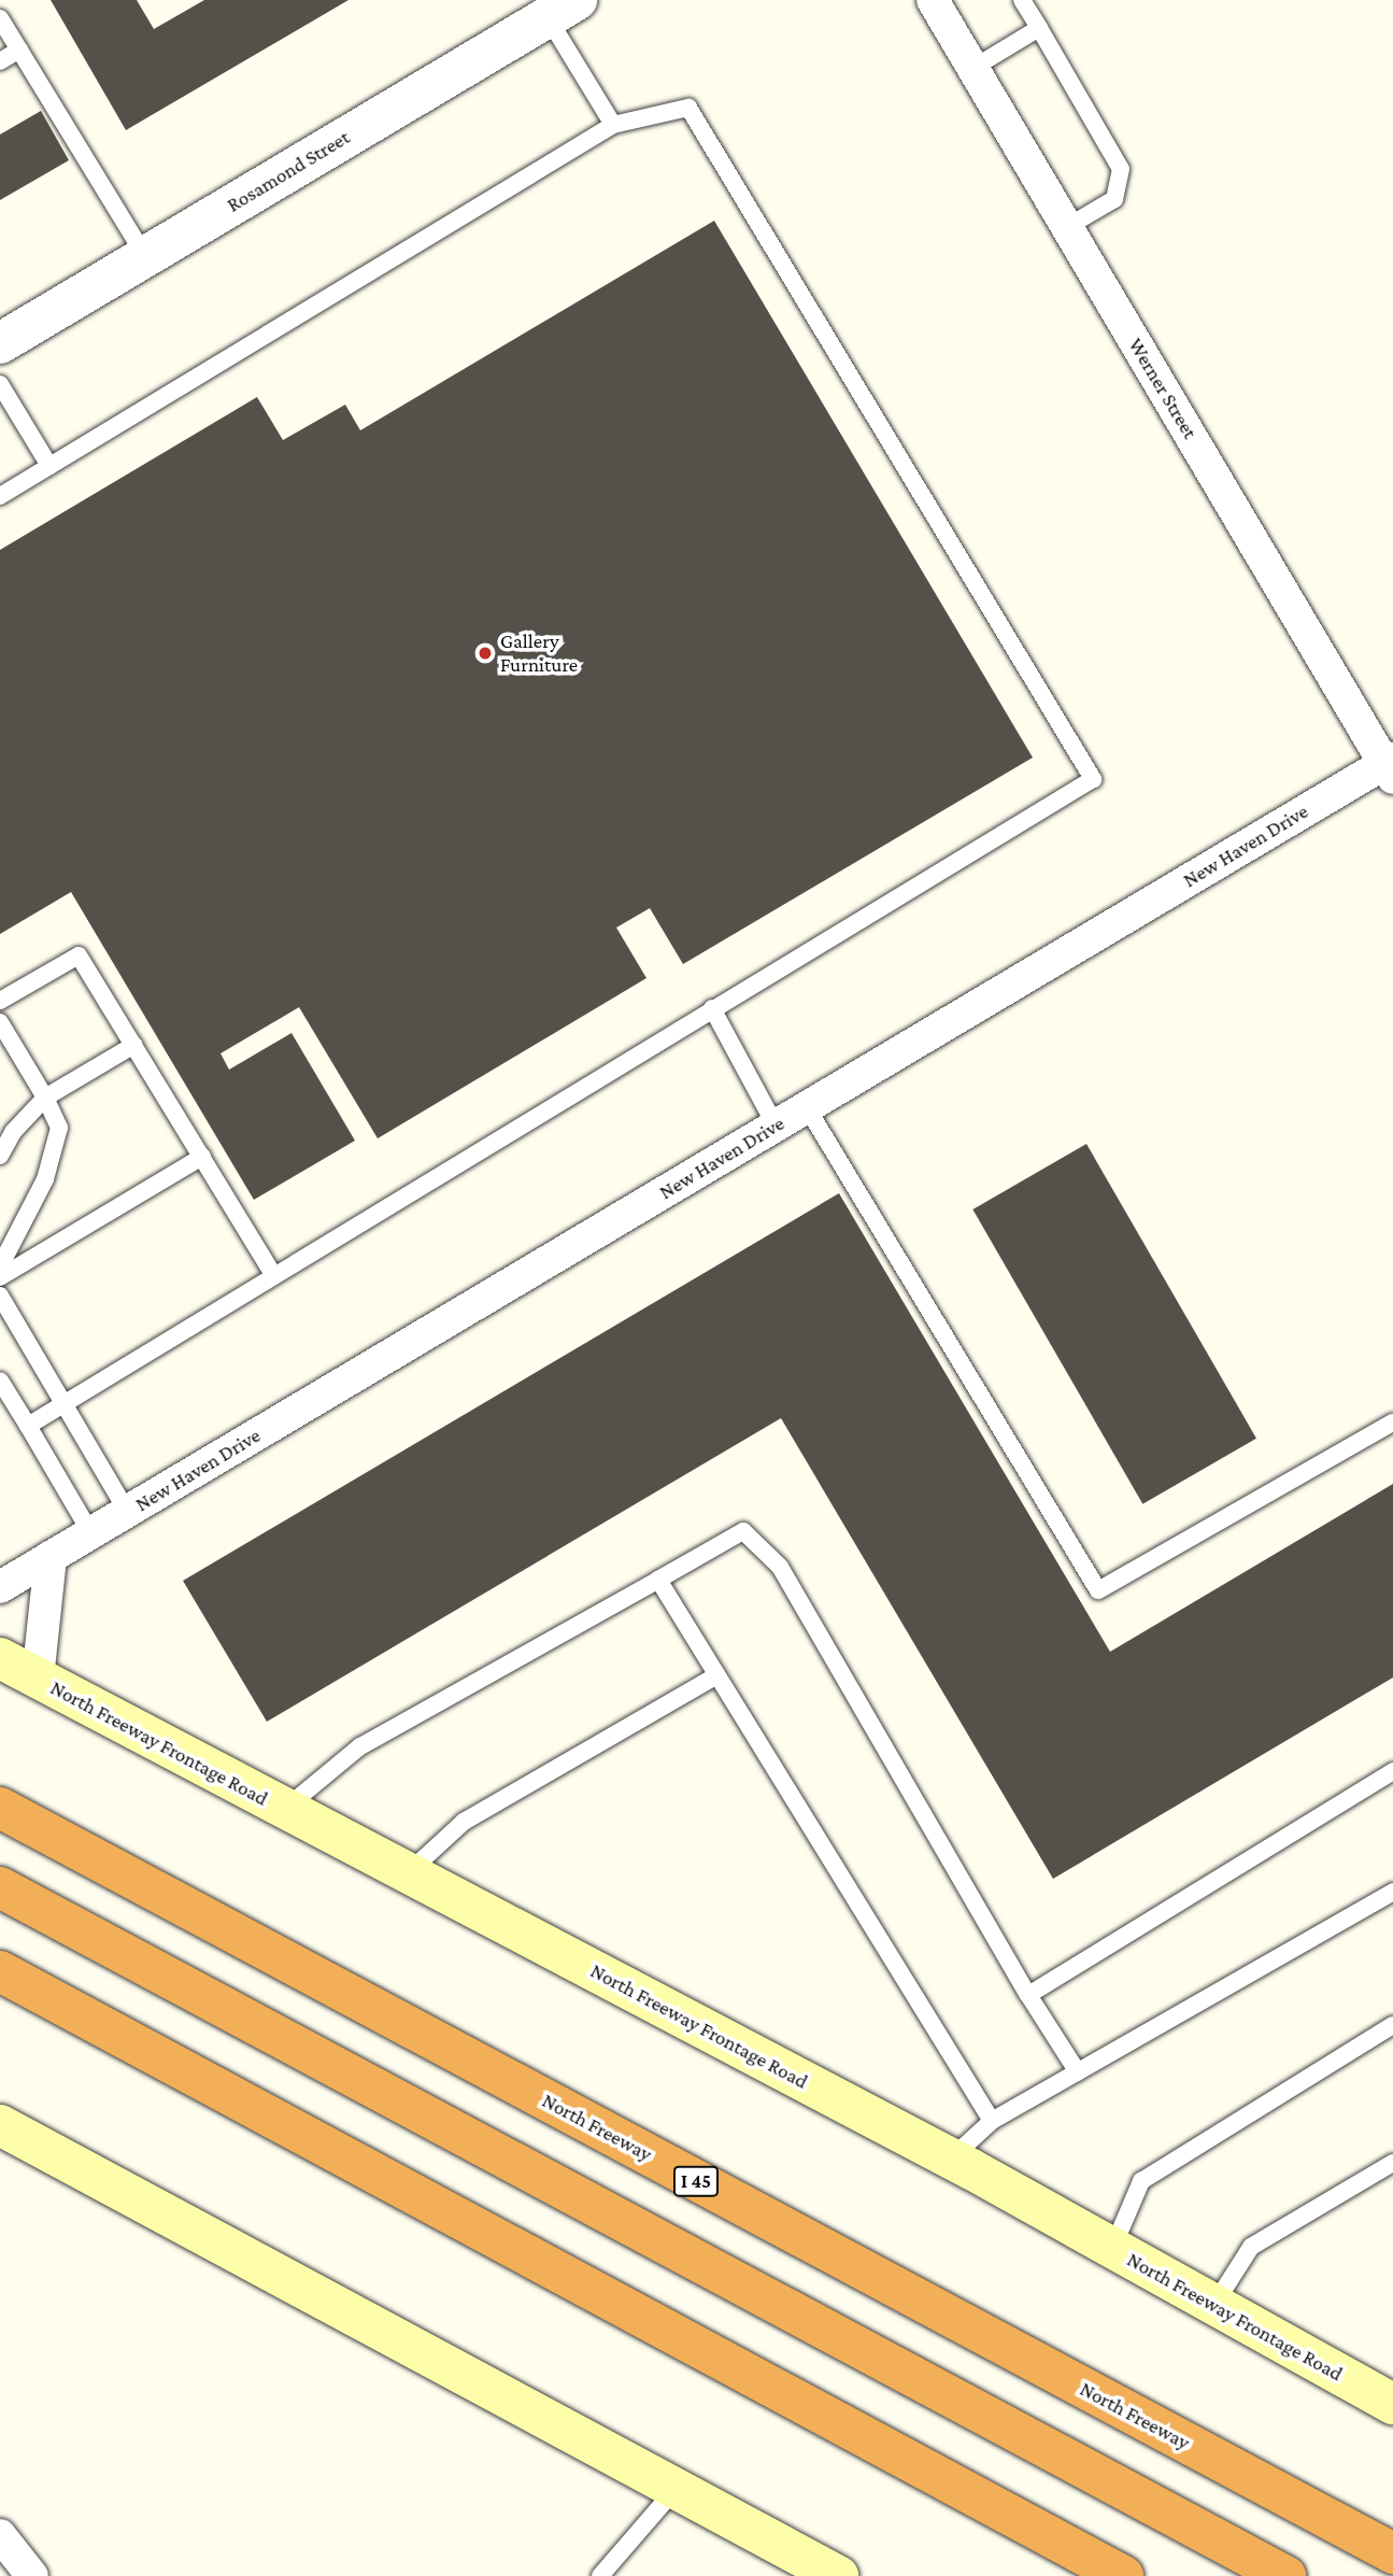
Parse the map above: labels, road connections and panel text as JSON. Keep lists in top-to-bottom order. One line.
{"streets":{"highway":["North Freeway","I 45"],"main road":["North Freeway Frontage Road"],"street":["Rosamond Street","Werner Street","New Haven Drive"]},"crossings":[["Werner Street","New Haven Drive"]],"places":["Gallery Furniture"]}
